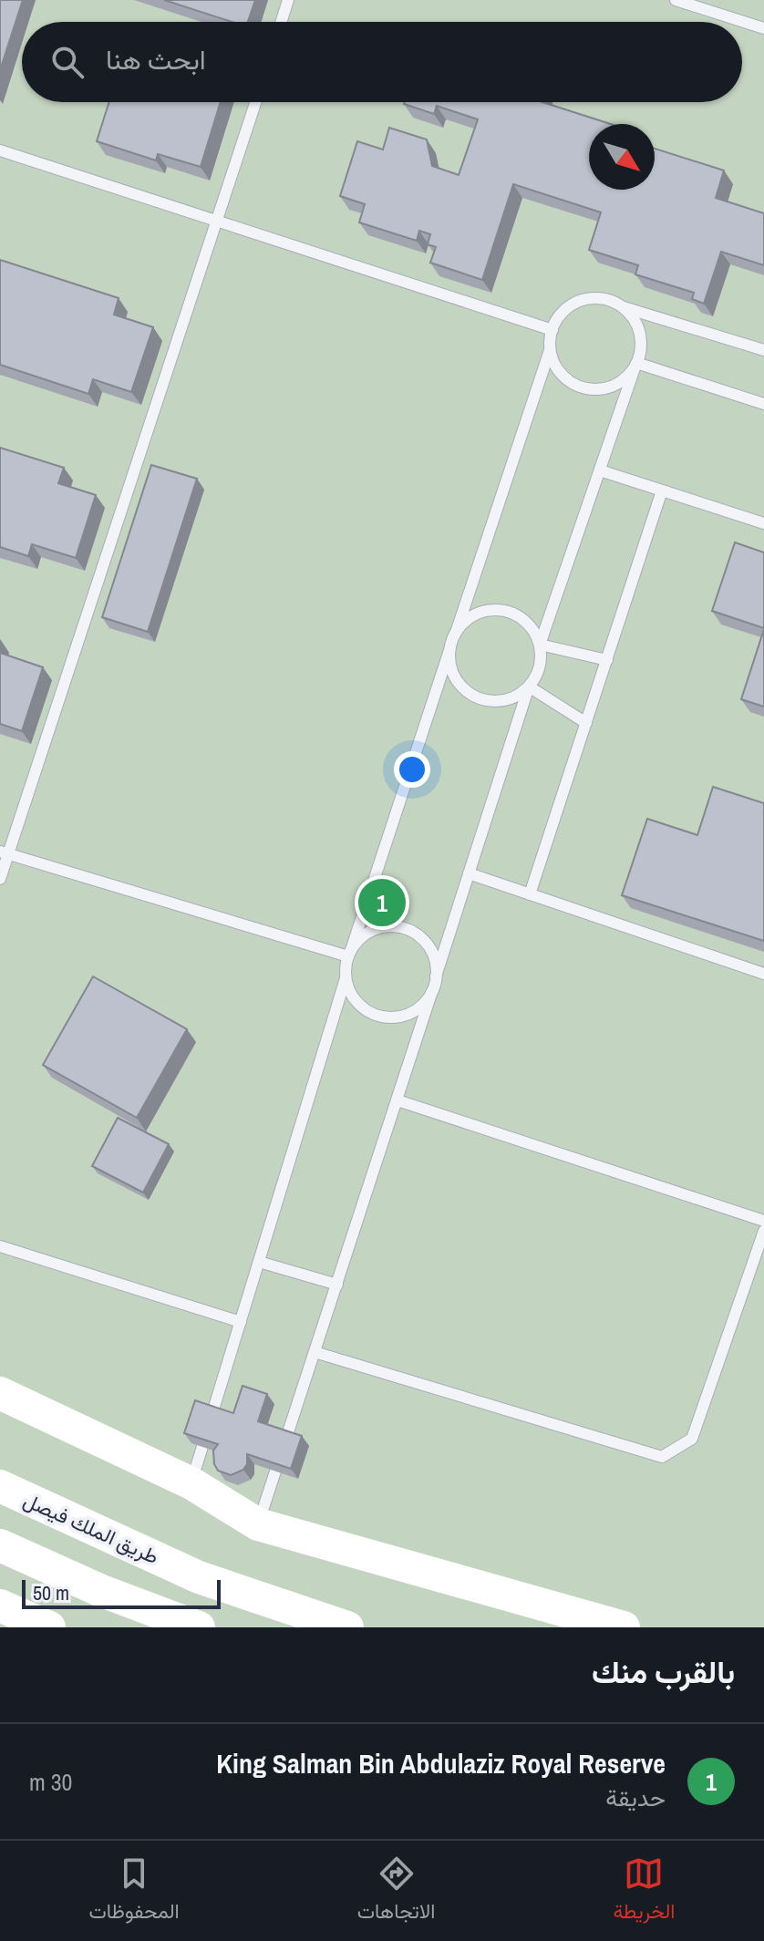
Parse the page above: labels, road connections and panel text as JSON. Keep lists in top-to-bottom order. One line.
{"streets":{"street":["طريق الملك فيصل"]},"scale_bar":"50 m","north":"bottom right","page":{"search":"ابحث هنا","pins":"1","scale":"50 m","heading":"بالقرب منك","list":[{"mark":"1","name":"King Salman Bin Abdulaziz Royal Reserve","note":"حديقة","value":"30 m"}],"nav":["الخريطة","الاتجاهات","المحفوظات"]}}
